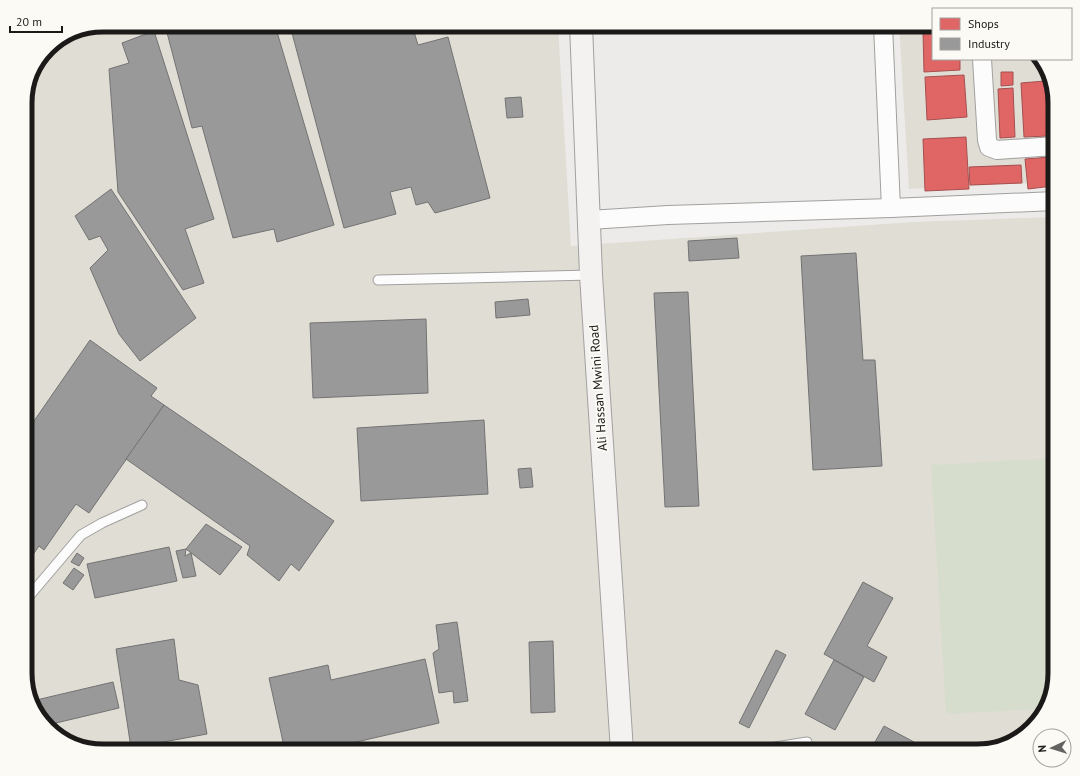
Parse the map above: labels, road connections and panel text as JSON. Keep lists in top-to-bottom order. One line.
{"streets":{"main road":["Ali Hassan Mwini Road"]},"legend":["Shops","Industry"],"scale_bar":"20 m","north":"left"}
